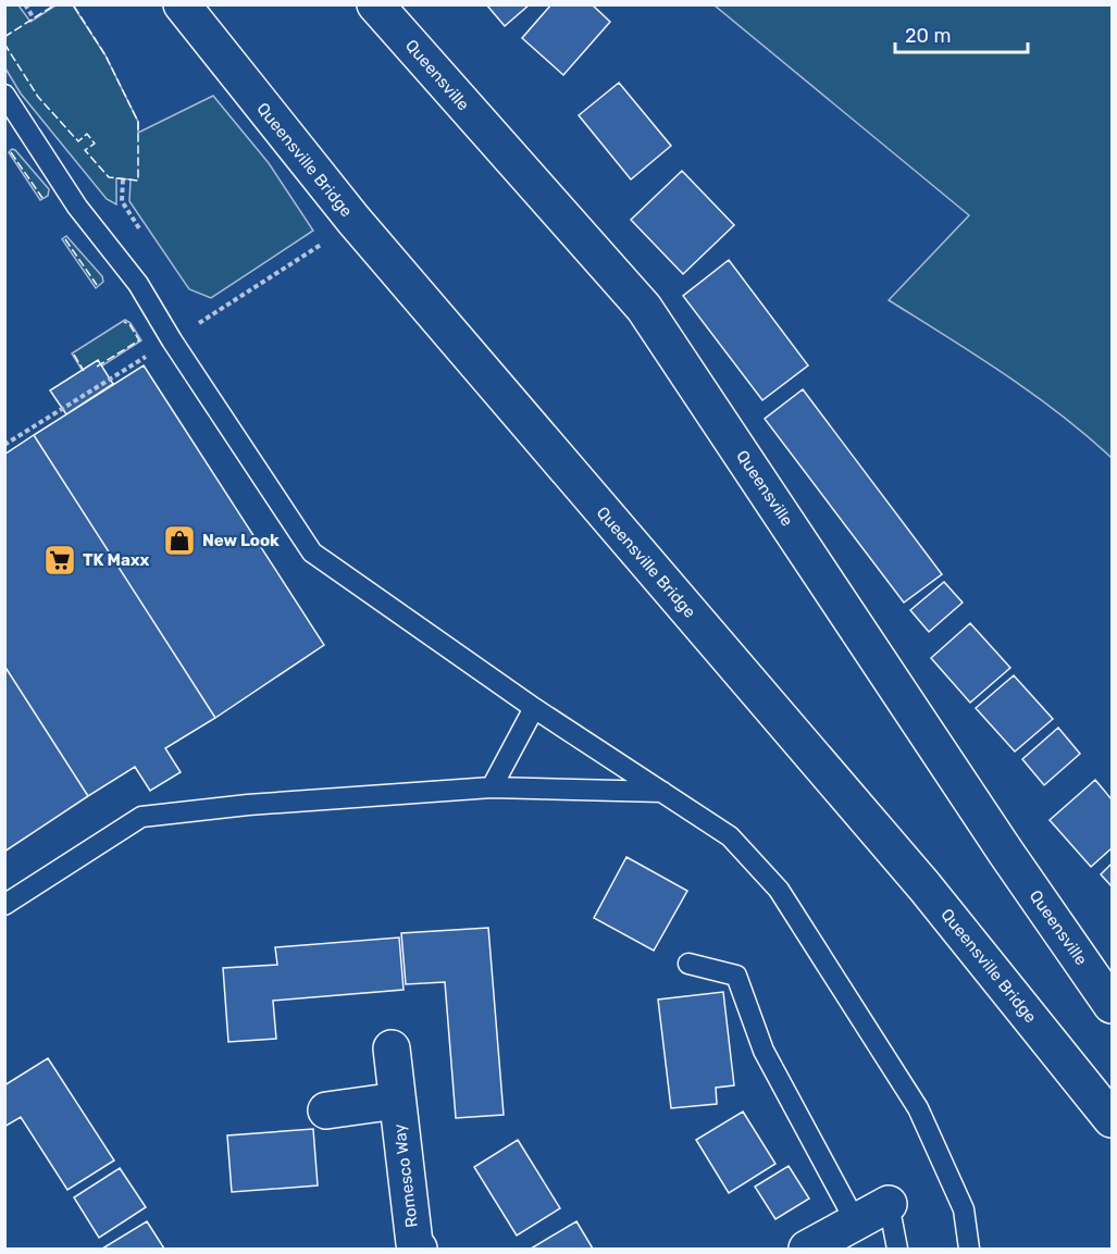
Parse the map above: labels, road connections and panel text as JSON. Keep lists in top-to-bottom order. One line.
{"streets":{"main road":["Queensville","Queensville Bridge","Romesco Way"]},"places":{"shop":["New Look"],"supermarket":["TK Maxx"]},"scale_bar":"20 m"}
